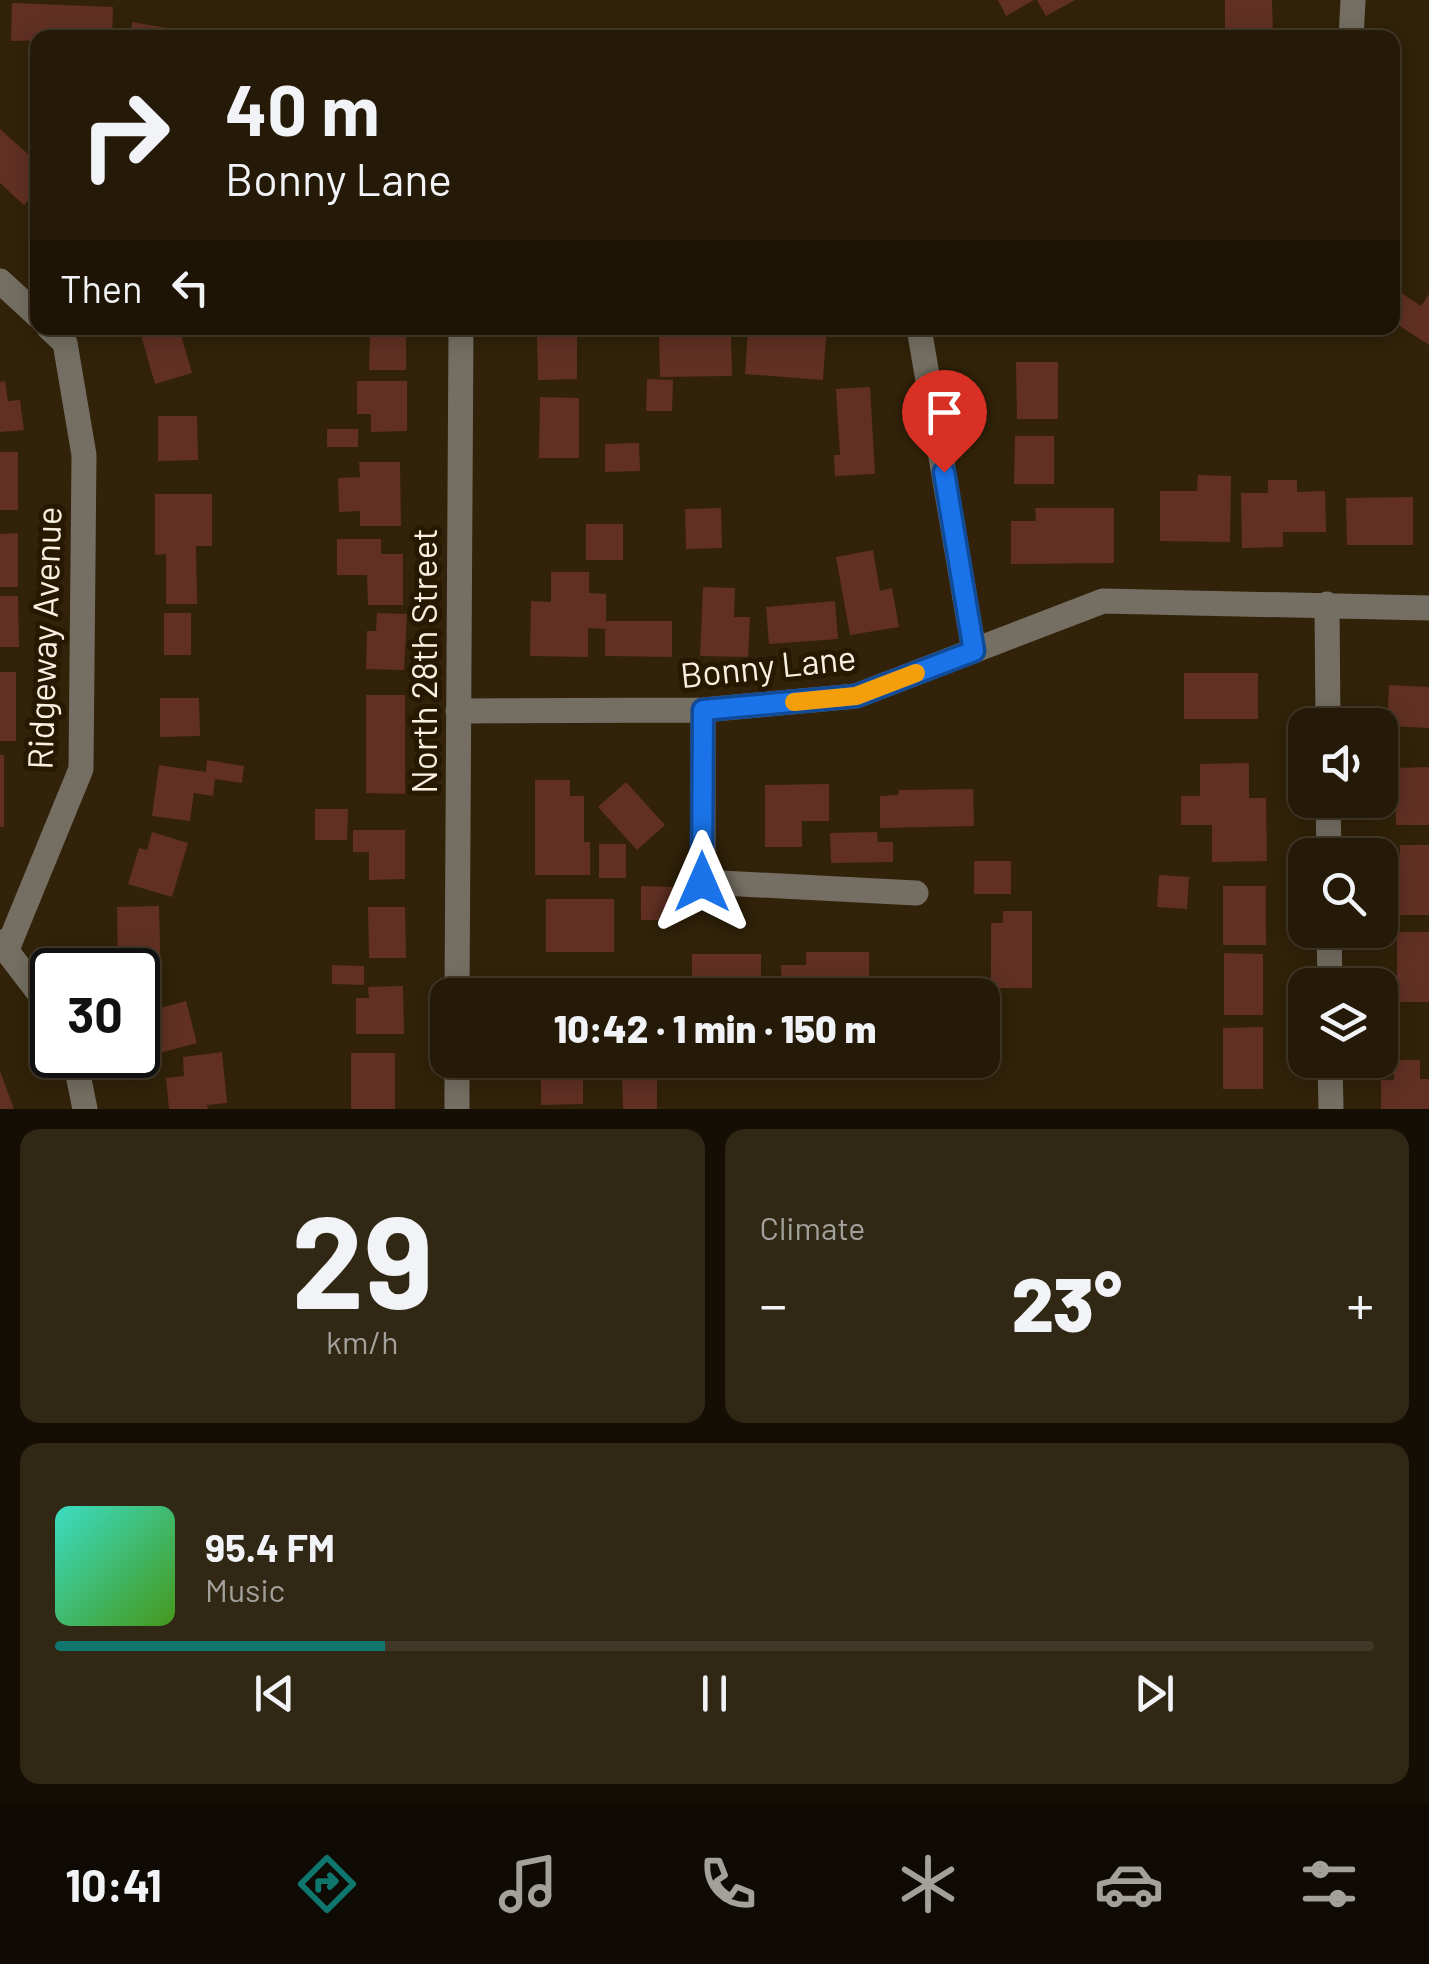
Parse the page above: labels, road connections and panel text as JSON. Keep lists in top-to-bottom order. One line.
{"streets":{"street":["Ridgeway Avenue","North 28th Street","Bonny Lane"]},"crossings":[["North 28th Street","Bonny Lane"]],"page":{"turn":["40 m","Bonny Lane"],"then":"Then","limit":"30","trip":"10:42 · 1 min · 150 m","tile":[["29","km/h"],"Climate"],"heat":["−","23°","+"],"song":["95.4 FM","Music"],"tabs":"10:41"}}
